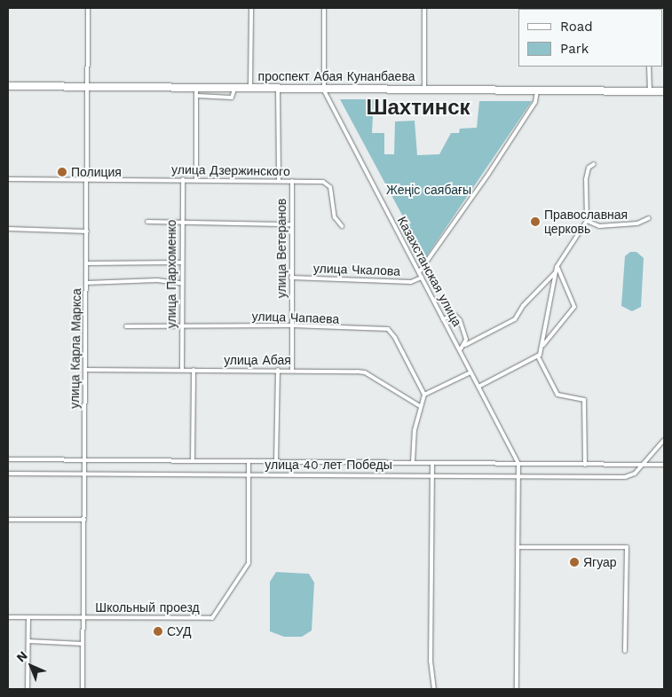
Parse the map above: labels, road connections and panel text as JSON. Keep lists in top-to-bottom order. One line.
{"streets":{"street":["проспект Абая Кунанбаева","улица Дзержинского","улица Ветеранов","улица Чкалова","Казахстанская улица","улица Пархоменко","улица Чапаева","улица Карла Маркса","улица Абая","улица 40 лет Победы","Школьный проезд"]},"crossings":[["проспект Абая Кунанбаева","улица Ветеранов"],["проспект Абая Кунанбаева","Казахстанская улица"],["проспект Абая Кунанбаева","улица Карла Маркса"],["улица Дзержинского","улица Ветеранов"],["улица Дзержинского","улица Пархоменко"],["улица Дзержинского","улица Карла Маркса"],["улица Ветеранов","улица Чкалова"],["улица Ветеранов","улица Чапаева"],["улица Ветеранов","улица Абая"],["улица Чкалова","Казахстанская улица"],["Казахстанская улица","улица 40 лет Победы"],["улица Пархоменко","улица Чапаева"],["улица Пархоменко","улица Абая"],["улица Карла Маркса","улица Абая"],["улица Карла Маркса","улица 40 лет Победы"],["улица Карла Маркса","Школьный проезд"],["улица 40 лет Победы","Школьный проезд"]],"districts":["Шахтинск"],"parks":["Жеңіс саябағы"],"places":["Полиция","Православная церковь","Ягуар","СУД"],"legend":["Road","Park"],"north":"top left"}
